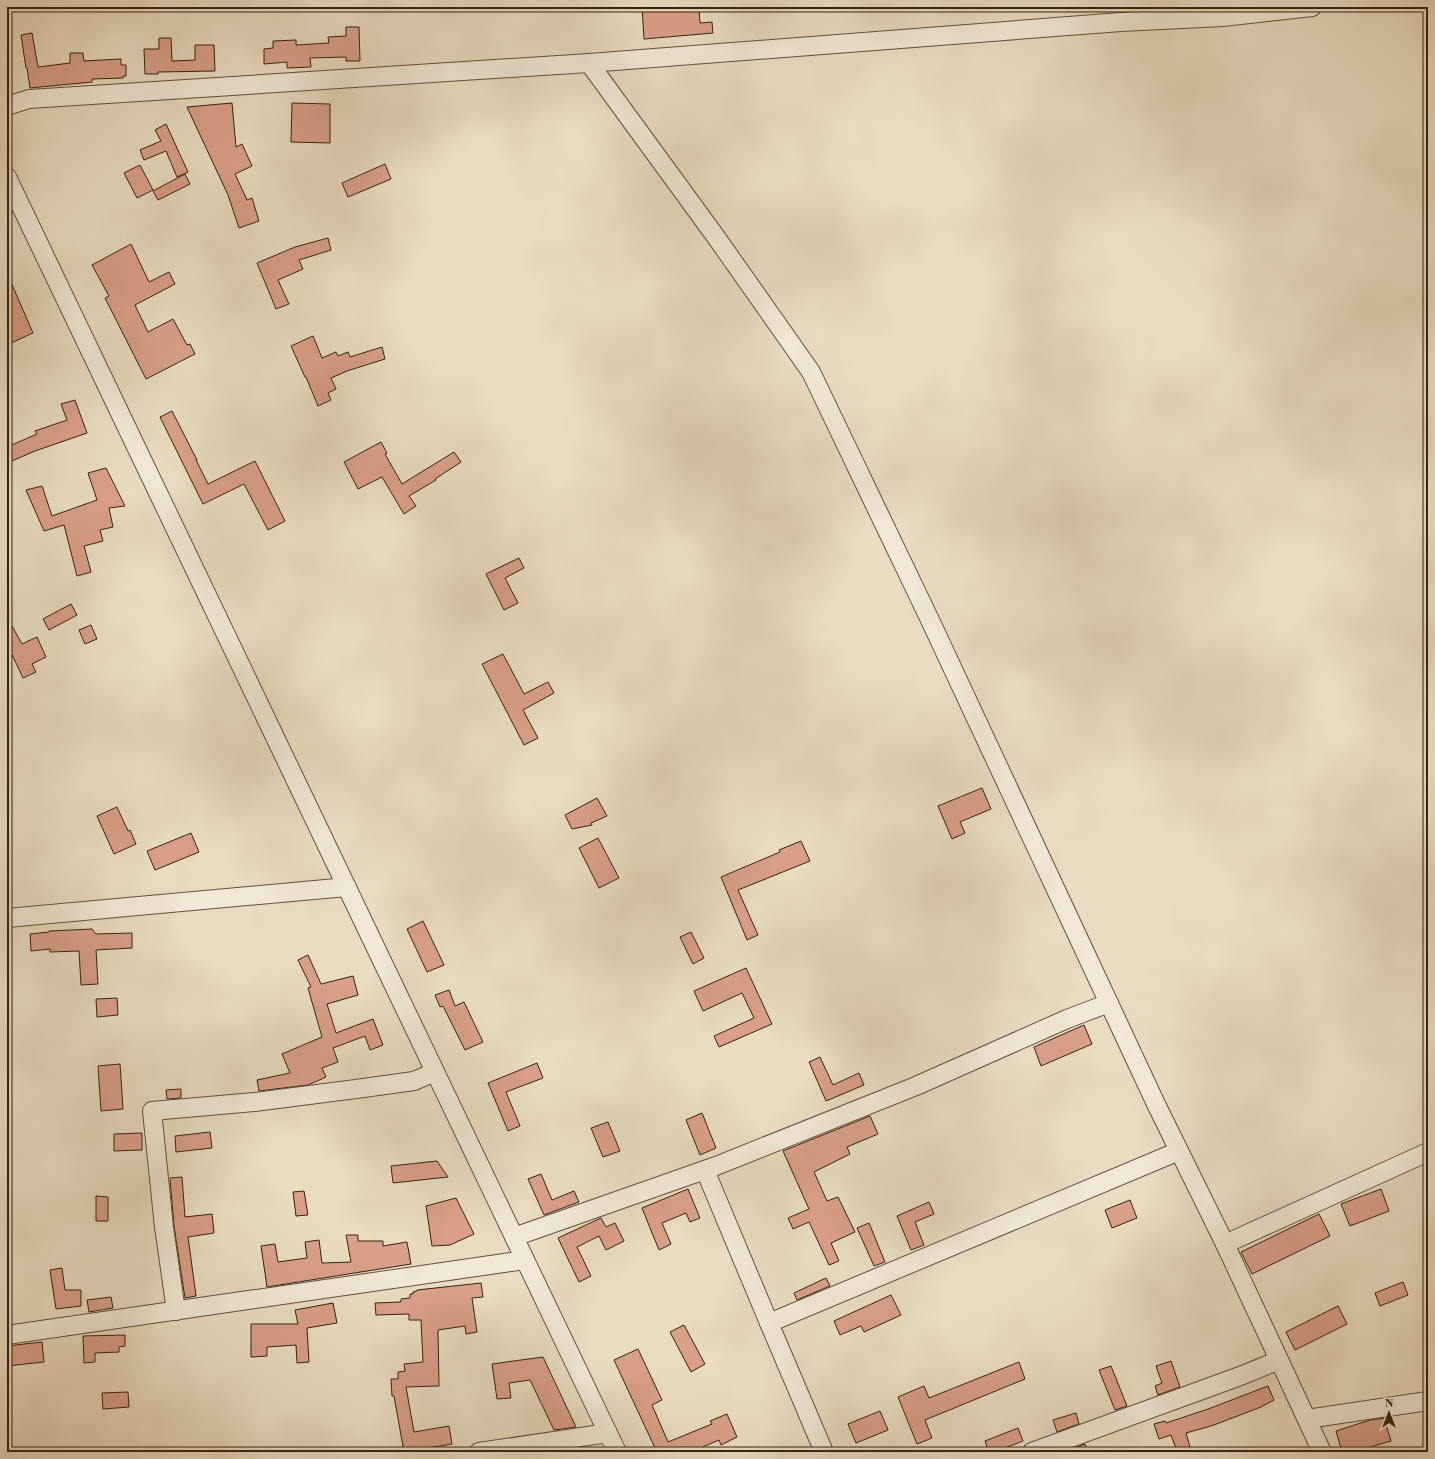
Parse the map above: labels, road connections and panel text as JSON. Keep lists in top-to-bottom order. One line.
{"north":"top"}
